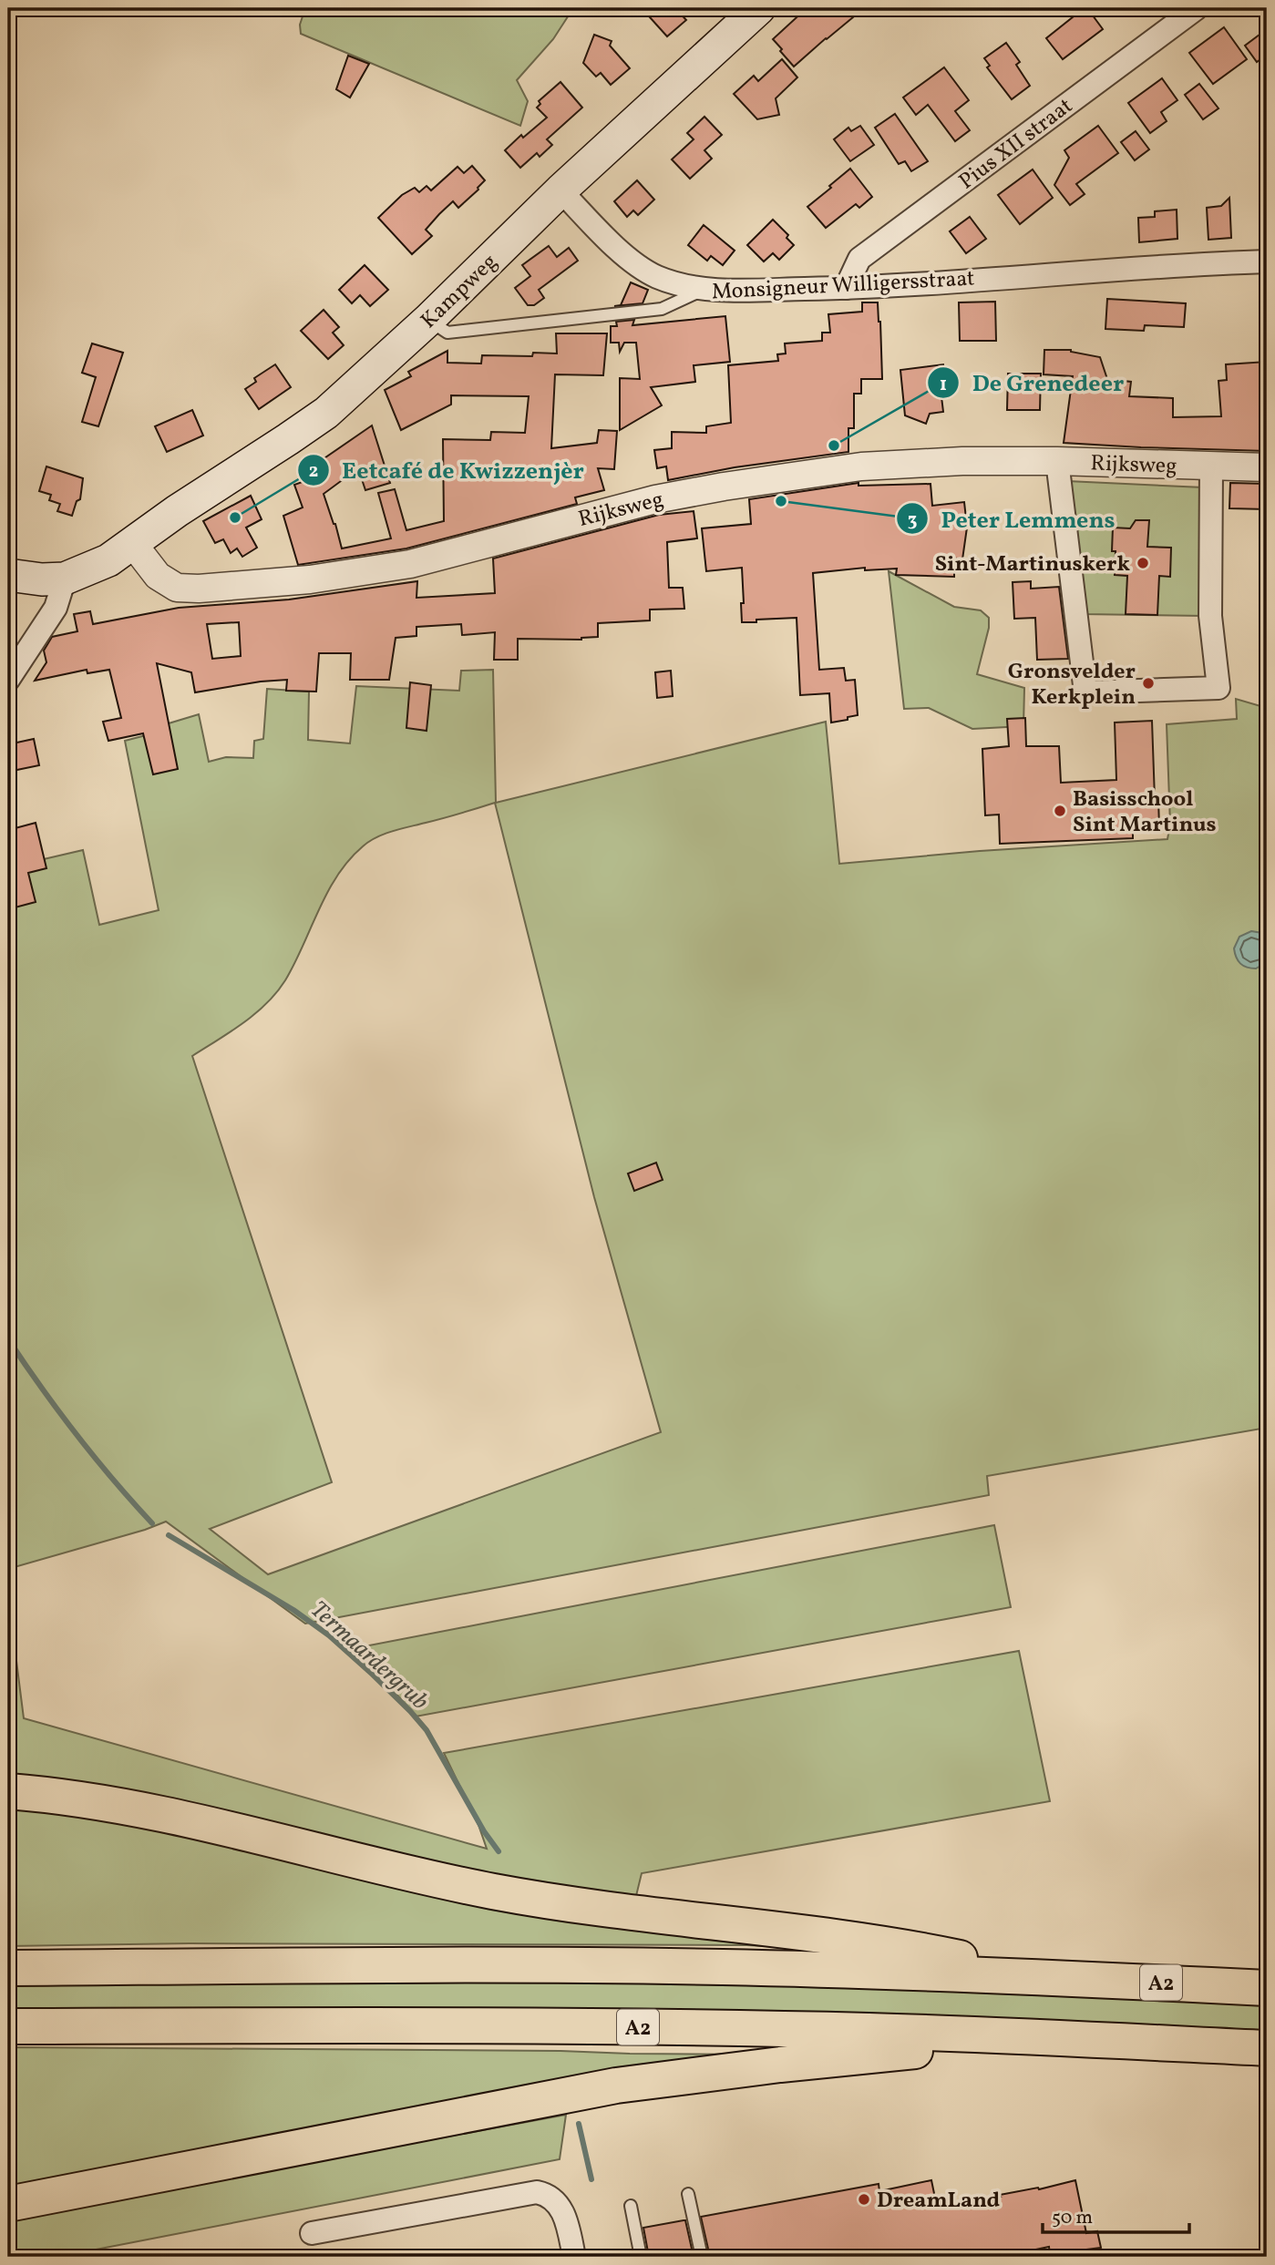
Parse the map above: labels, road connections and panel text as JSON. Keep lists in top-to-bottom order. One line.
{"streets":{"highway":["A2"],"main road":["Kampweg"],"street":["Pius XII straat","Monsigneur Willigersstraat","Rijksweg"]},"crossings":[["Pius XII straat","Monsigneur Willigersstraat"],["Monsigneur Willigersstraat","Kampweg"],["Kampweg","Rijksweg"]],"water":["Termaardergrub"],"places":["De Grenedeer","Peter Lemmens","Eetcafé de Kwizzenjèr","Sint-Martinuskerk","Gronsvelder Kerkplein","Basisschool Sint Martinus","DreamLand"],"scale_bar":"50 m"}
